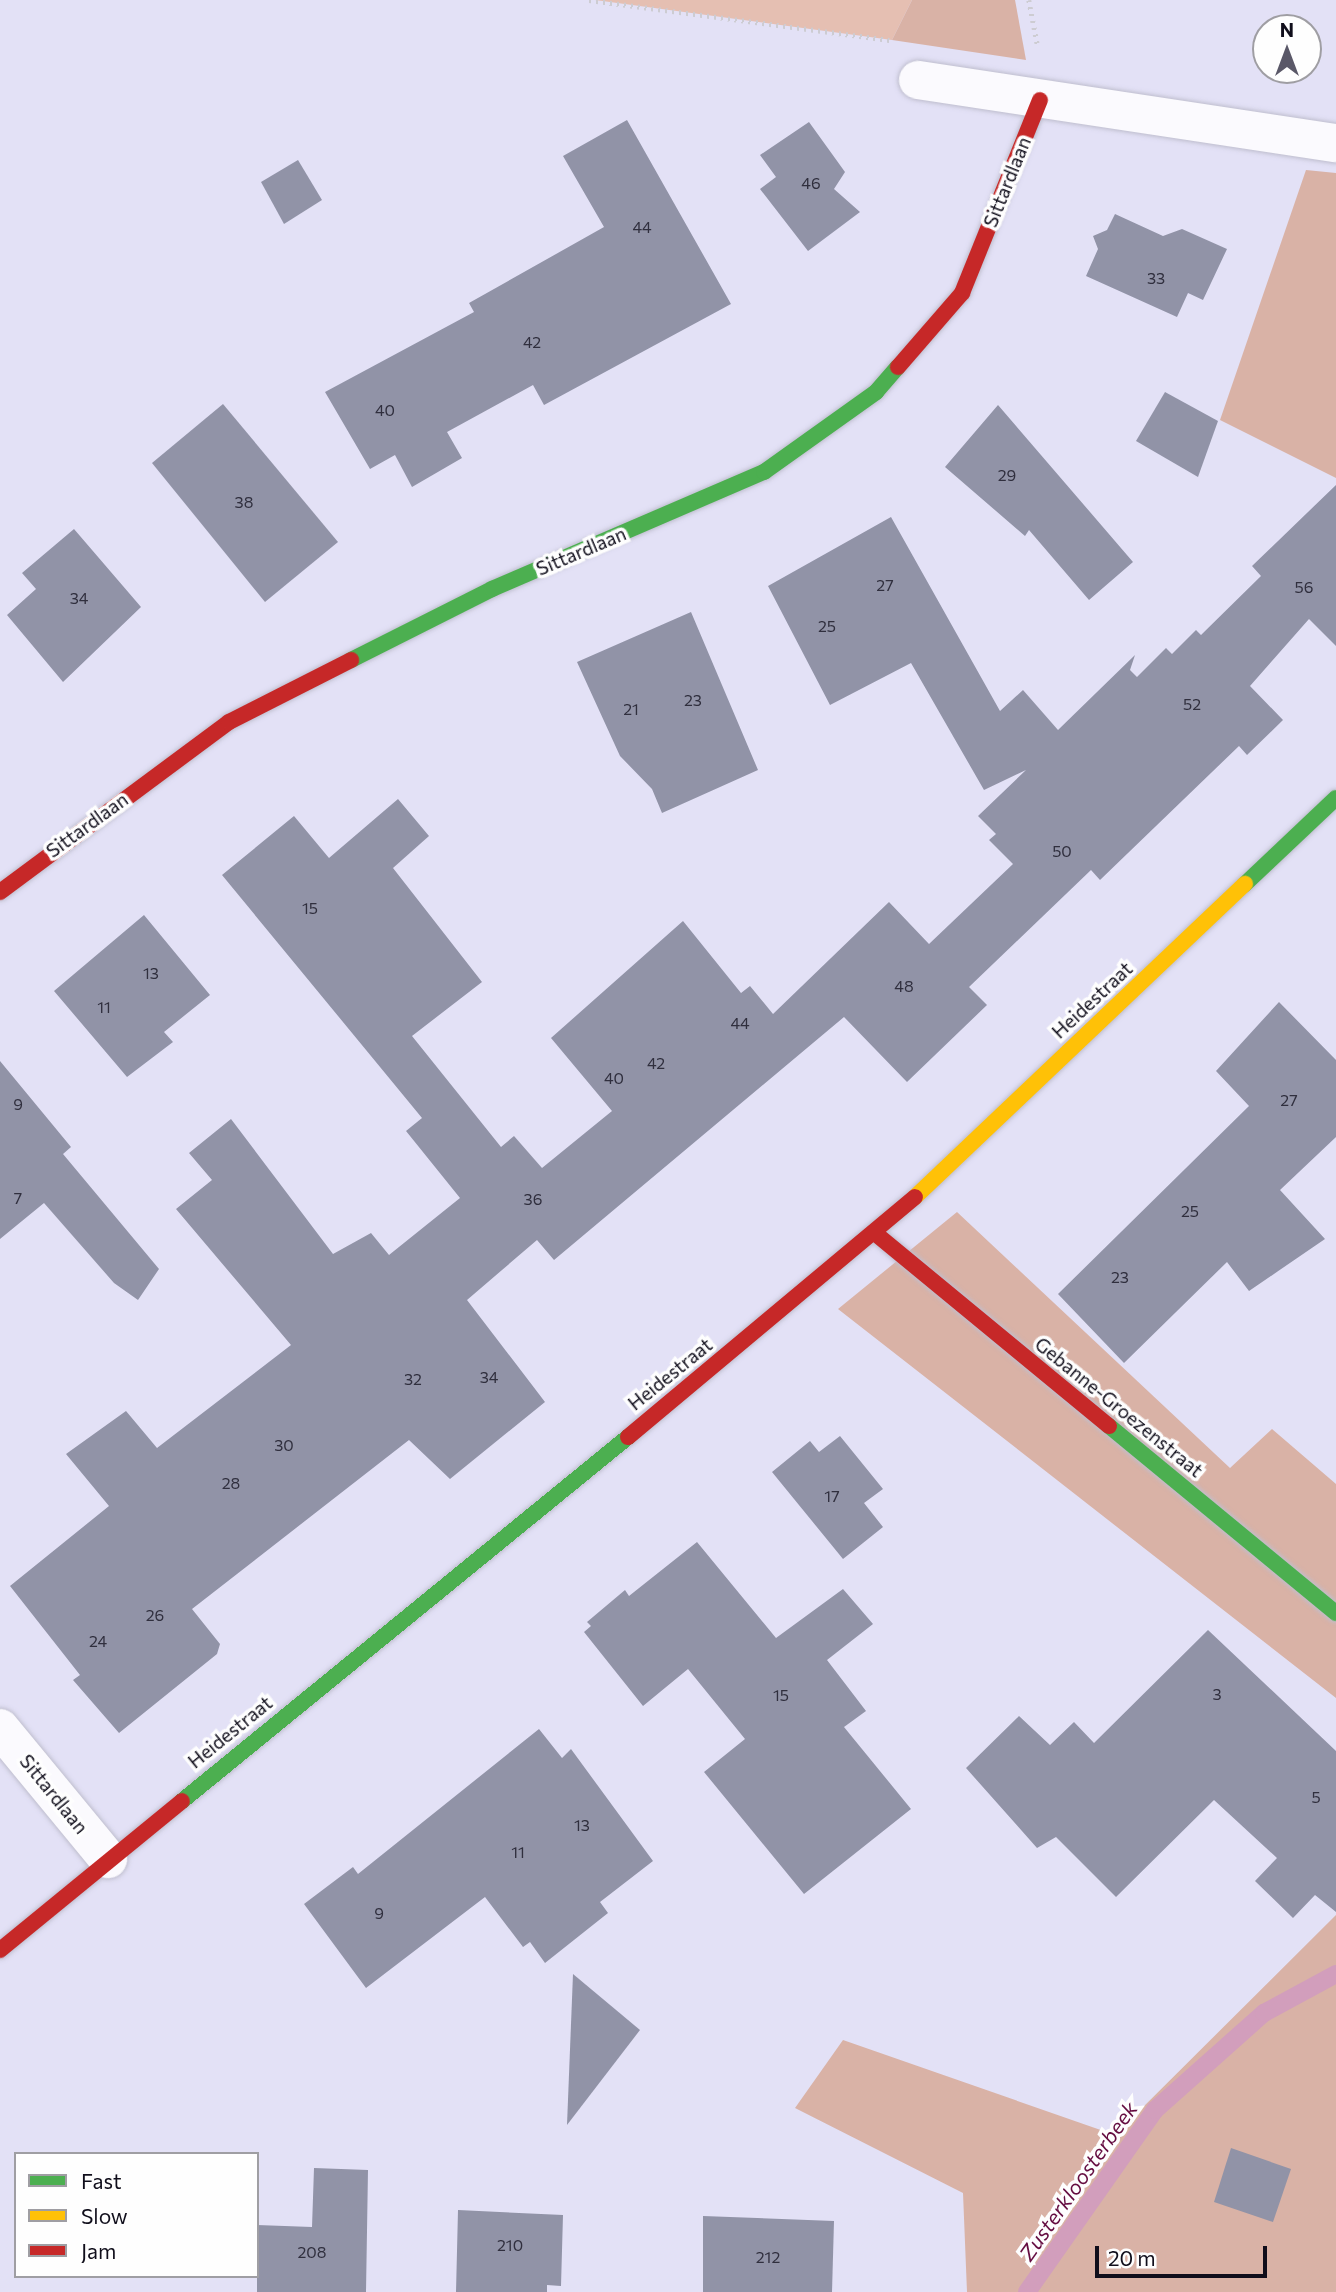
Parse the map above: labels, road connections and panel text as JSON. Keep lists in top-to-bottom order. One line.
{"streets":{"street":["Sittardlaan","Heidestraat","Gebanne-Groezenstraat"]},"crossings":[["Sittardlaan","Heidestraat"],["Heidestraat","Gebanne-Groezenstraat"]],"water":["Zusterkloosterbeek"],"house_numbers":["46","44","33","42","40","29","38","27","56","34","25","23","52","21","50","15","13","48","11","44","42","40","27","9","7","36","25","23","34","32","30","28","17","26","24","3","15","5","13","11","9","210","208","212"],"legend":["Fast","Slow","Jam"],"scale_bar":"20 m","north":"top"}
